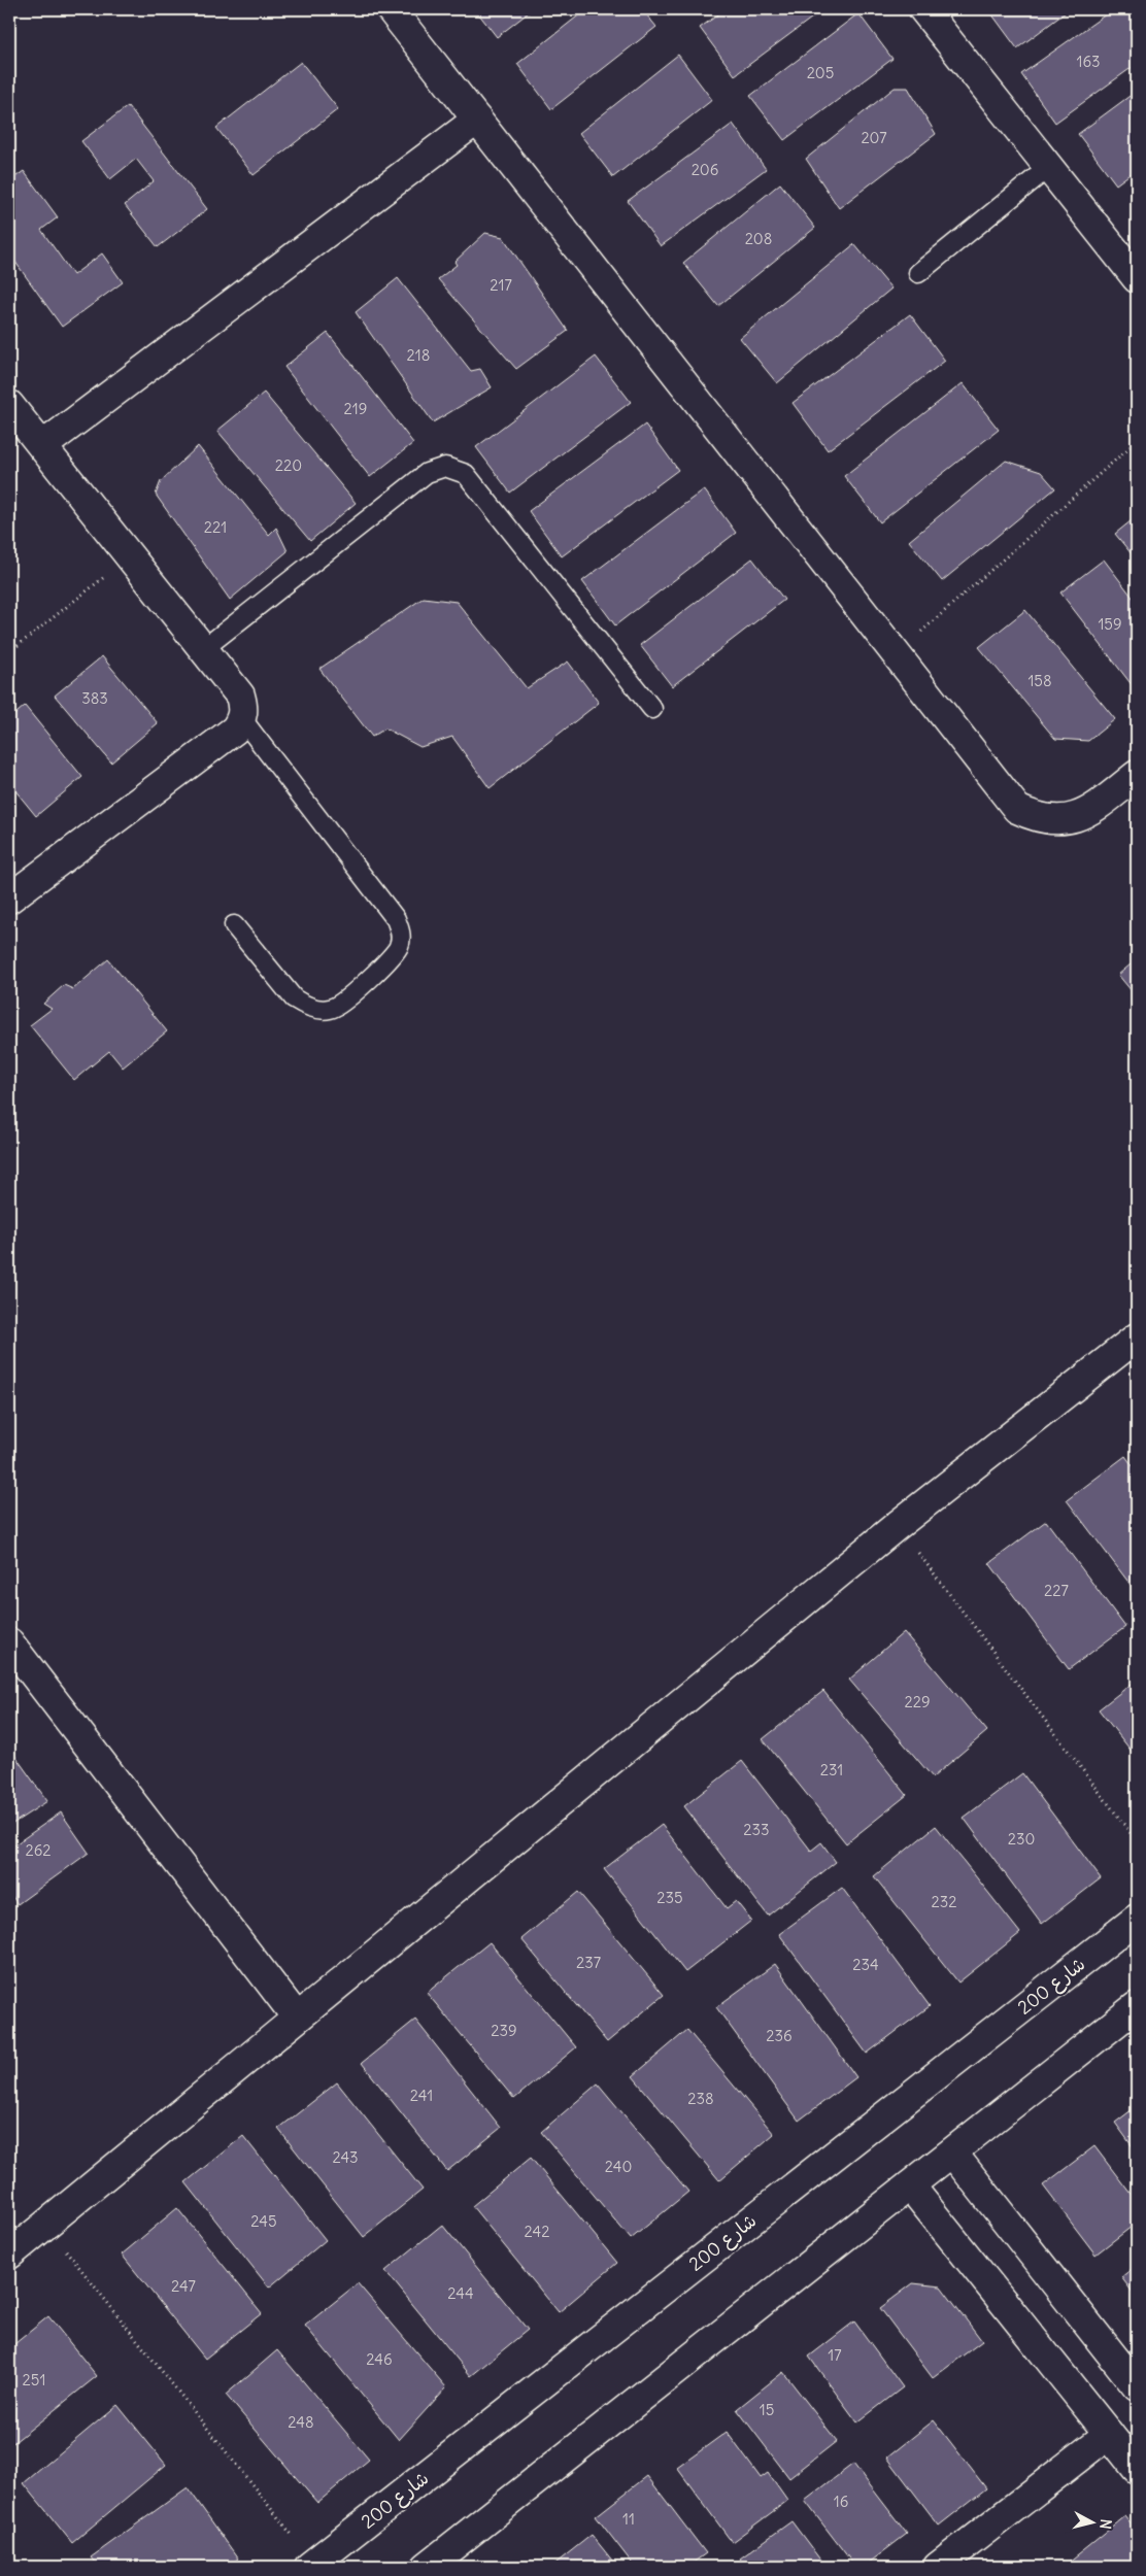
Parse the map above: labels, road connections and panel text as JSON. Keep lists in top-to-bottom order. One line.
{"streets":{"street":["شارع 200"]},"house_numbers":["163","205","207","206","208","217","218","219","220","221","159","158","383","227","229","231","233","230","262","235","232","237","234","239","236","241","238","243","240","245","242","247","244","17","246","251","15","248","16","11"],"north":"right"}
